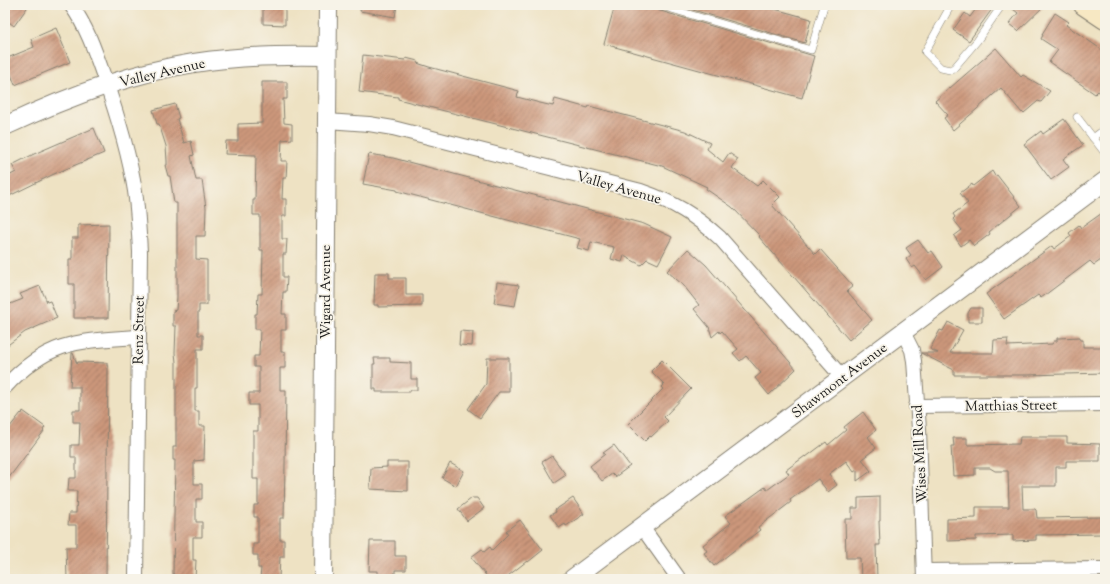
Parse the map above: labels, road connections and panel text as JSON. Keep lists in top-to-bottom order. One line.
{"streets":{"street":["Valley Avenue","Wigard Avenue","Renz Street","Shawmont Avenue","Matthias Street","Wises Mill Road"]},"crossings":[["Valley Avenue","Wigard Avenue"],["Valley Avenue","Renz Street"],["Valley Avenue","Shawmont Avenue"],["Shawmont Avenue","Wises Mill Road"],["Matthias Street","Wises Mill Road"]]}
